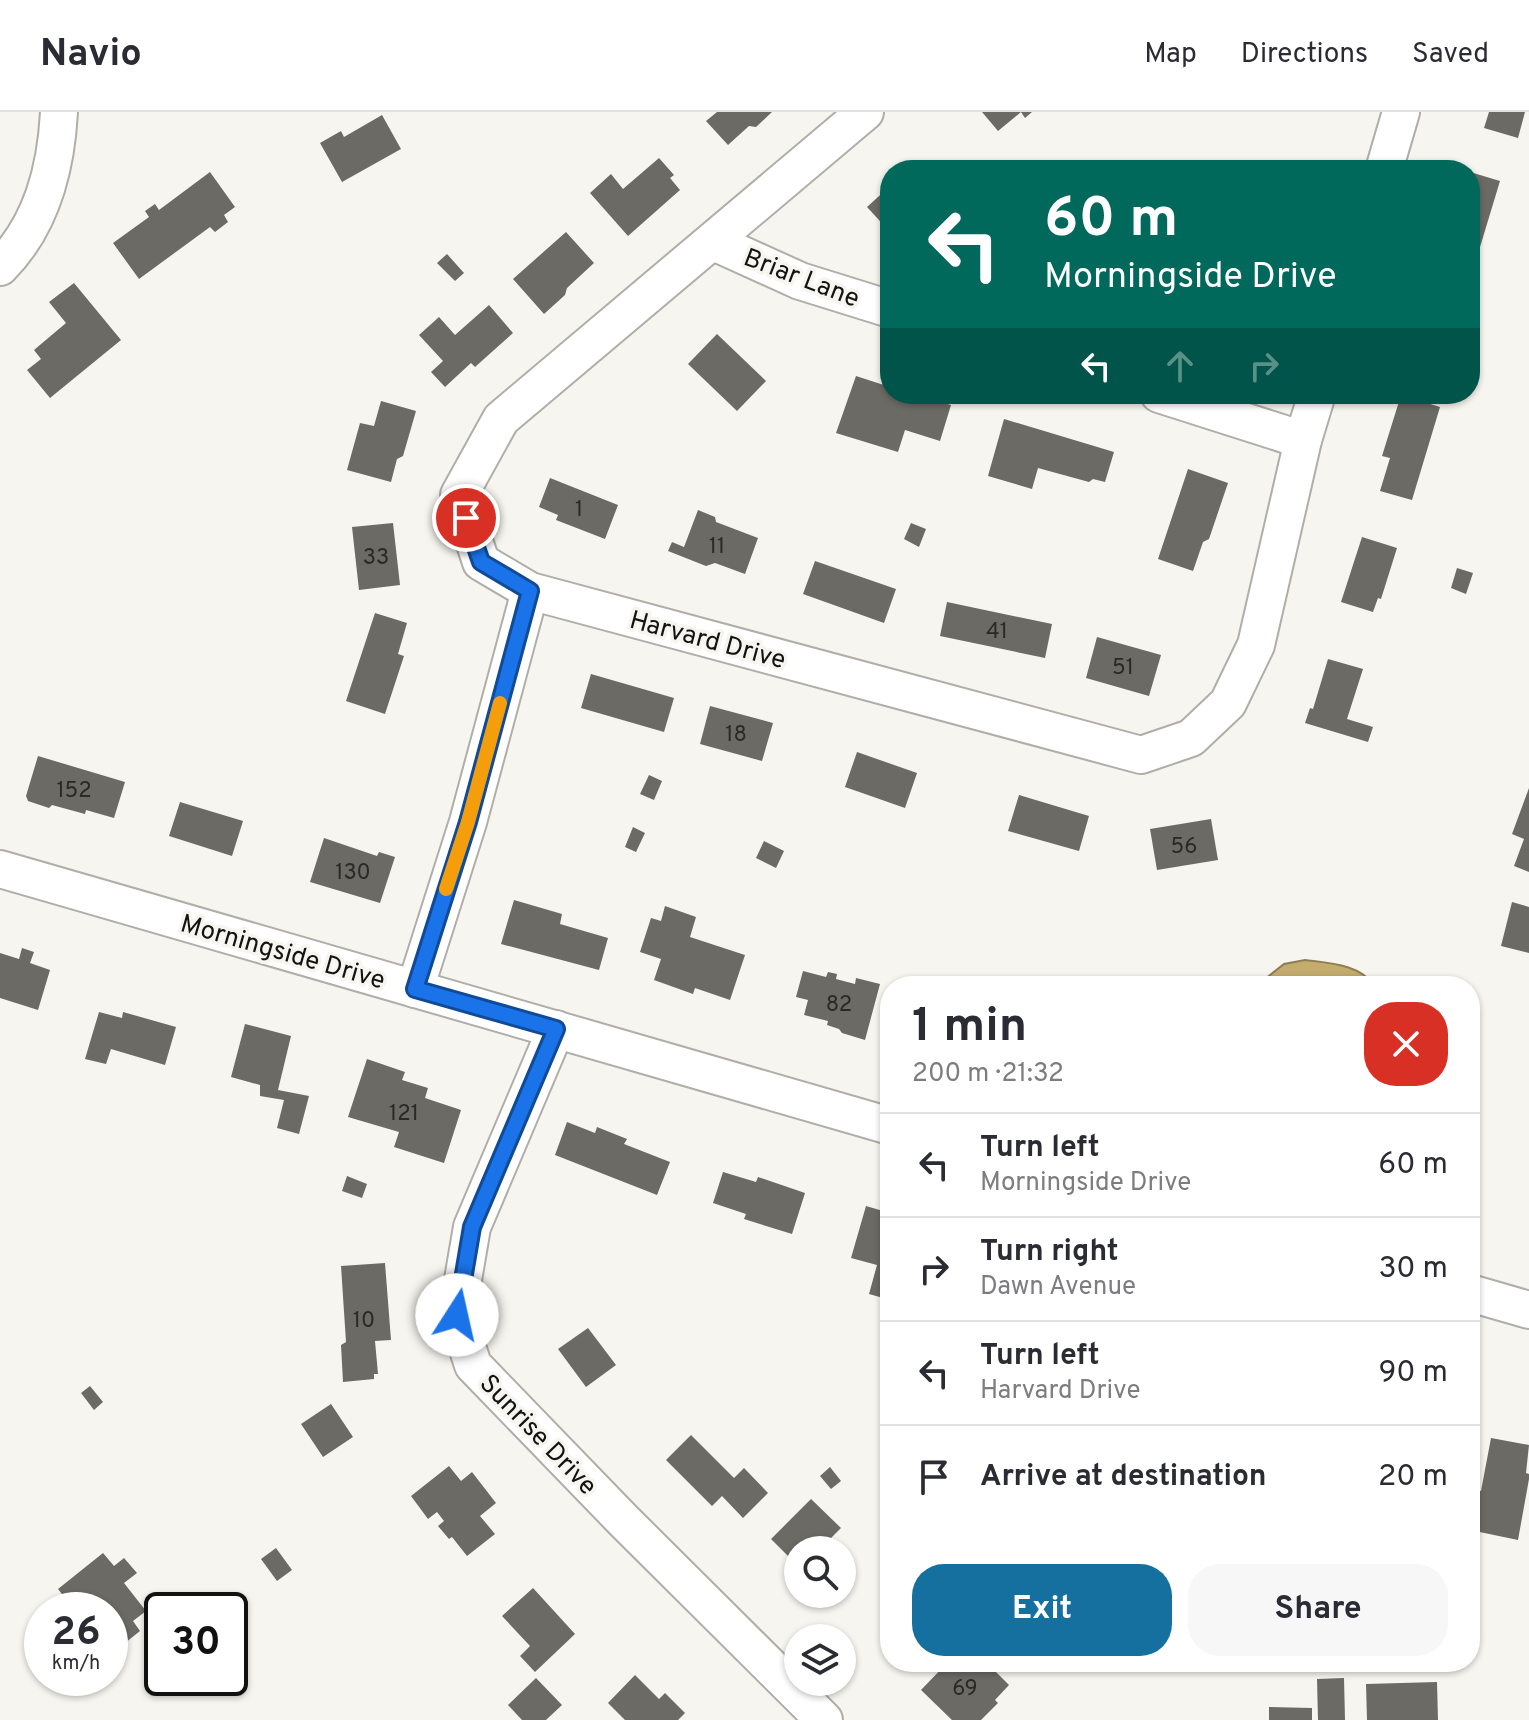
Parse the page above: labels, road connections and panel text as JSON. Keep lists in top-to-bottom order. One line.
{"streets":{"street":["Briar Lane","Harvard Drive","Morningside Drive","Sunrise Drive"]},"crossings":[["Briar Lane","Harvard Drive"],["Morningside Drive","Sunrise Drive"]],"house_numbers":["1","11","33","41","51","18","152","56","130","82","121","10","69"],"page":{"header":"Navio","nav":["Map","Directions","Saved"],"turn":["60 m","Morningside Drive"],"heading":["1 min","200 m · 21:32"],"list":[{"name":"Turn left","note":"Morningside Drive","value":"60 m"},{"name":"Turn right","note":"Dawn Avenue","value":"30 m"},{"name":"Turn left","note":"Harvard Drive","value":"90 m"},{"name":"Arrive at destination","value":"20 m"}],"buttons":["Exit","Share"],"speed":"26 km/h","limit":"30"}}
